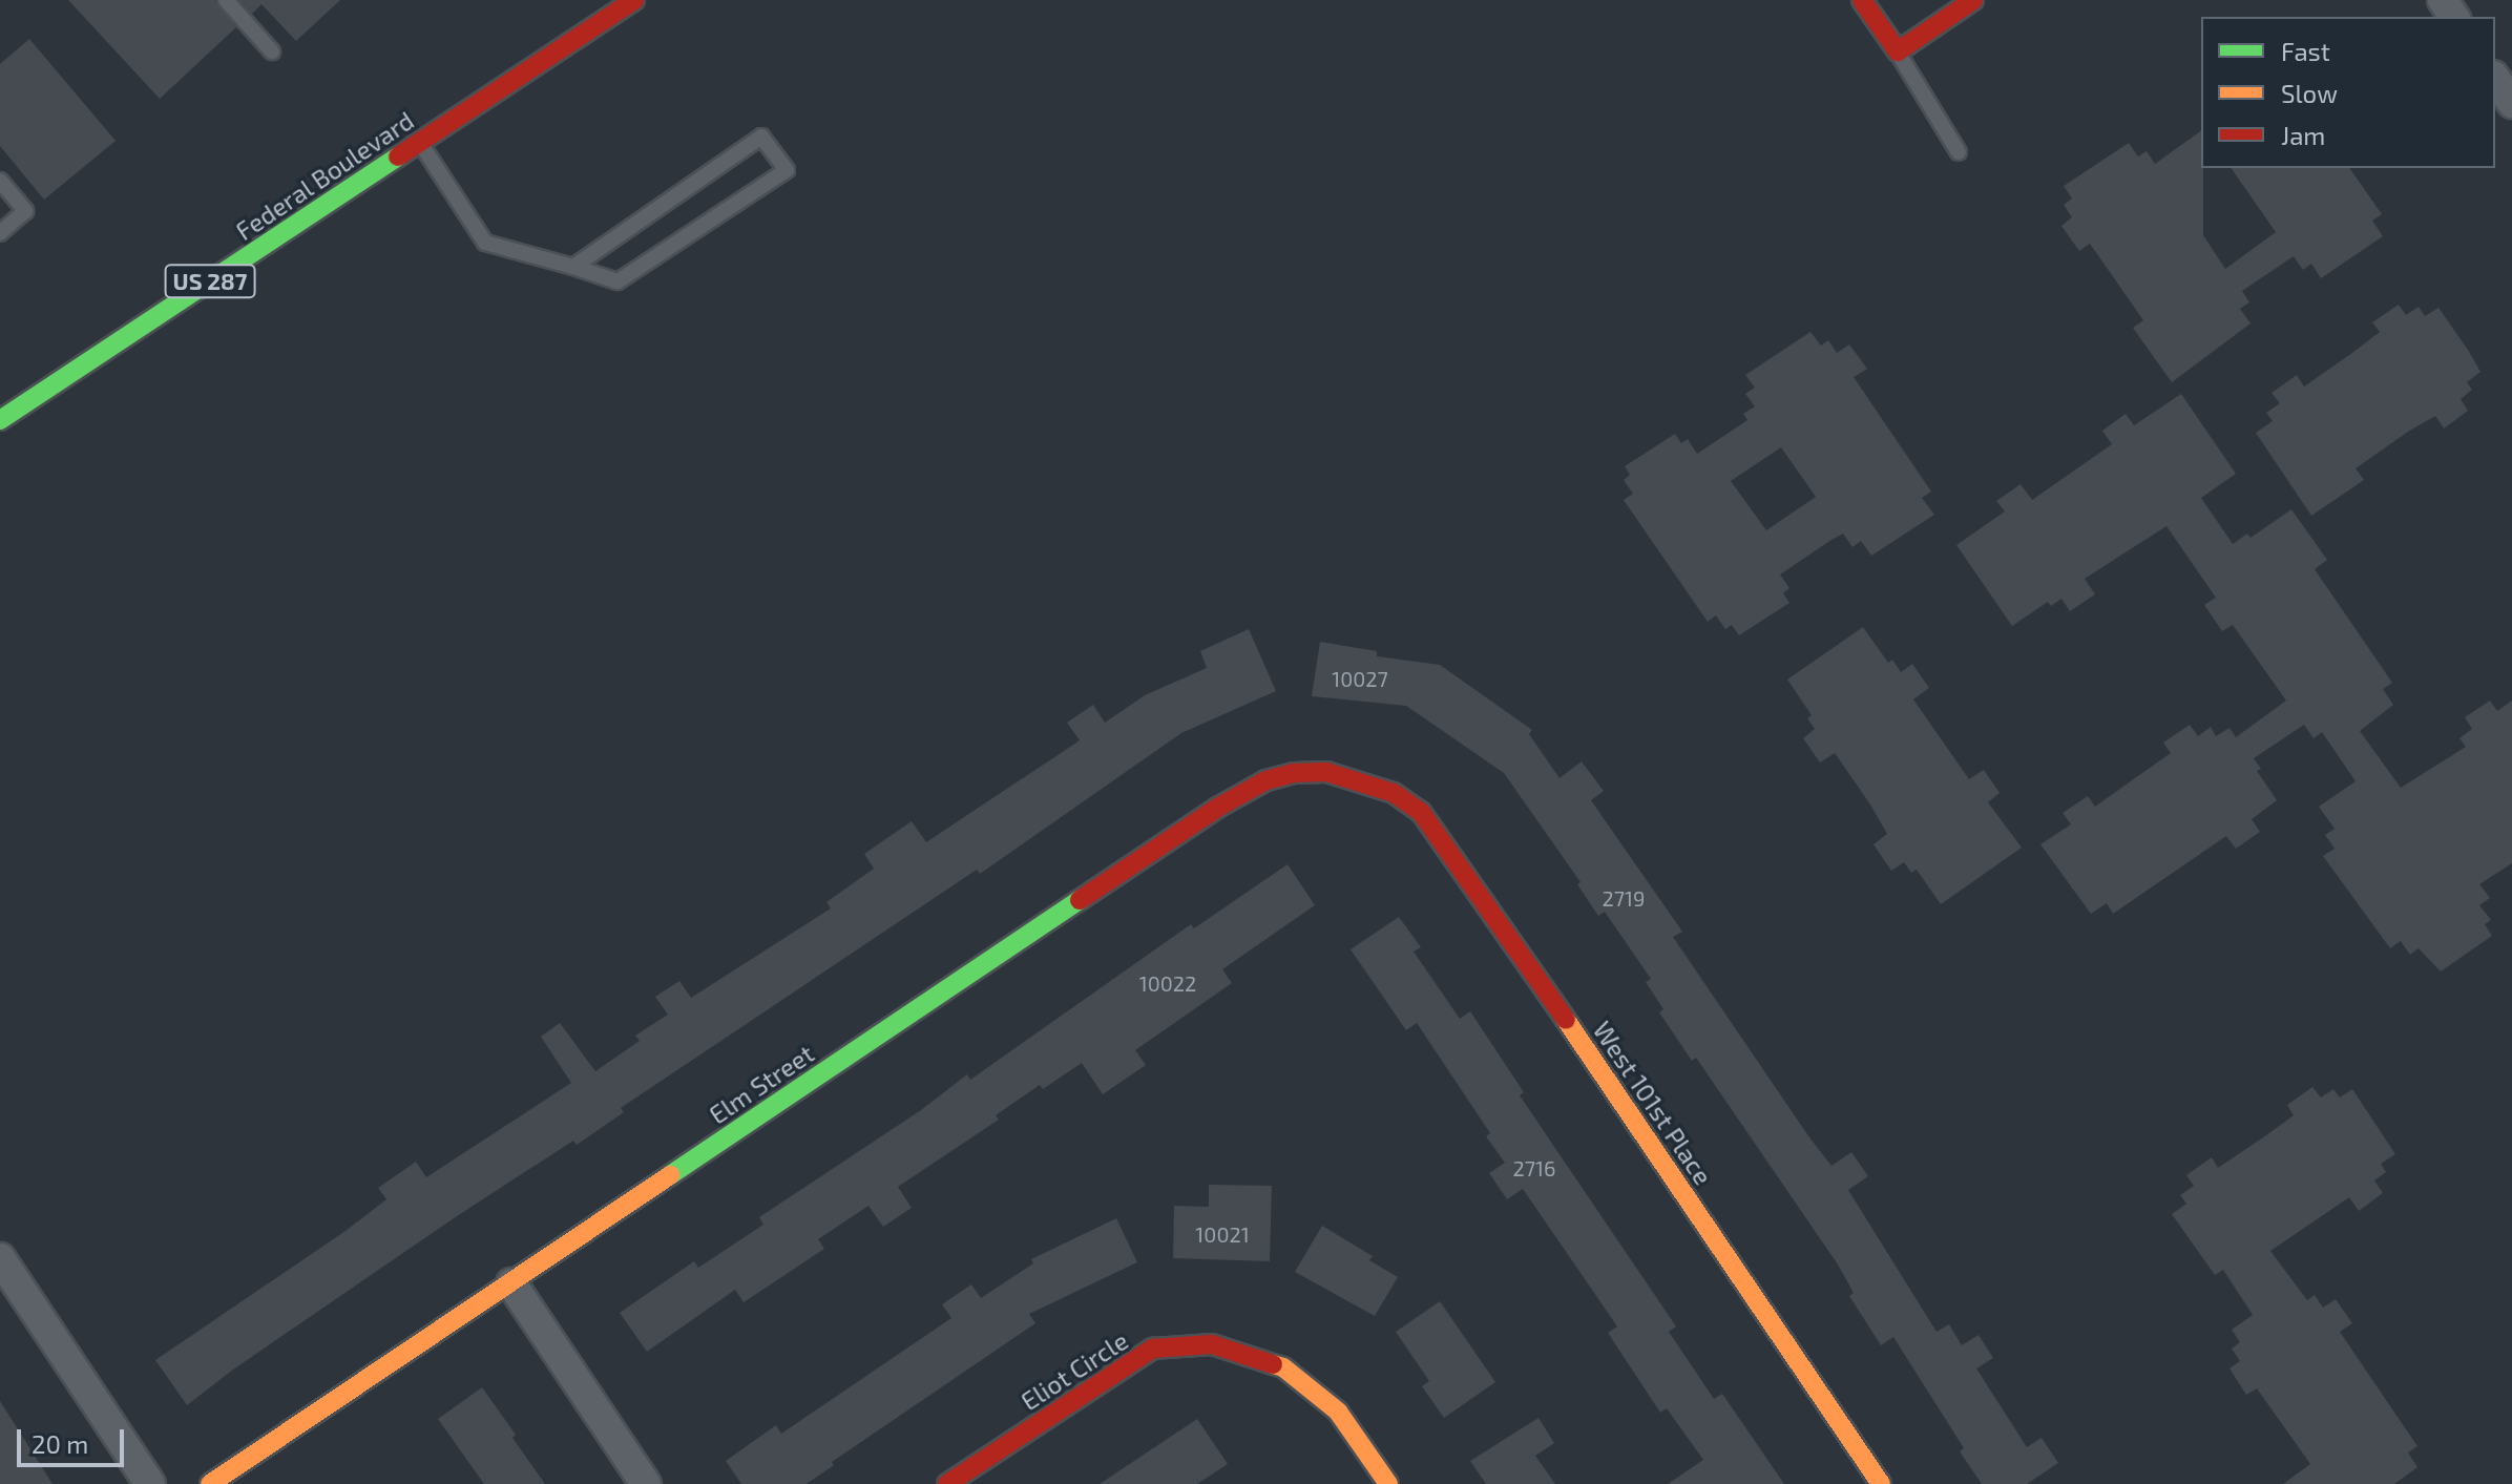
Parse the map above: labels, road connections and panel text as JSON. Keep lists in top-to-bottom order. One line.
{"streets":{"street":["Federal Boulevard","US 287","Elm Street","West 101st Place","Eliot Circle"]},"crossings":[["Elm Street","West 101st Place"]],"house_numbers":["10027","2719","10022","2716","10021"],"legend":["Fast","Slow","Jam"],"scale_bar":"20 m"}
